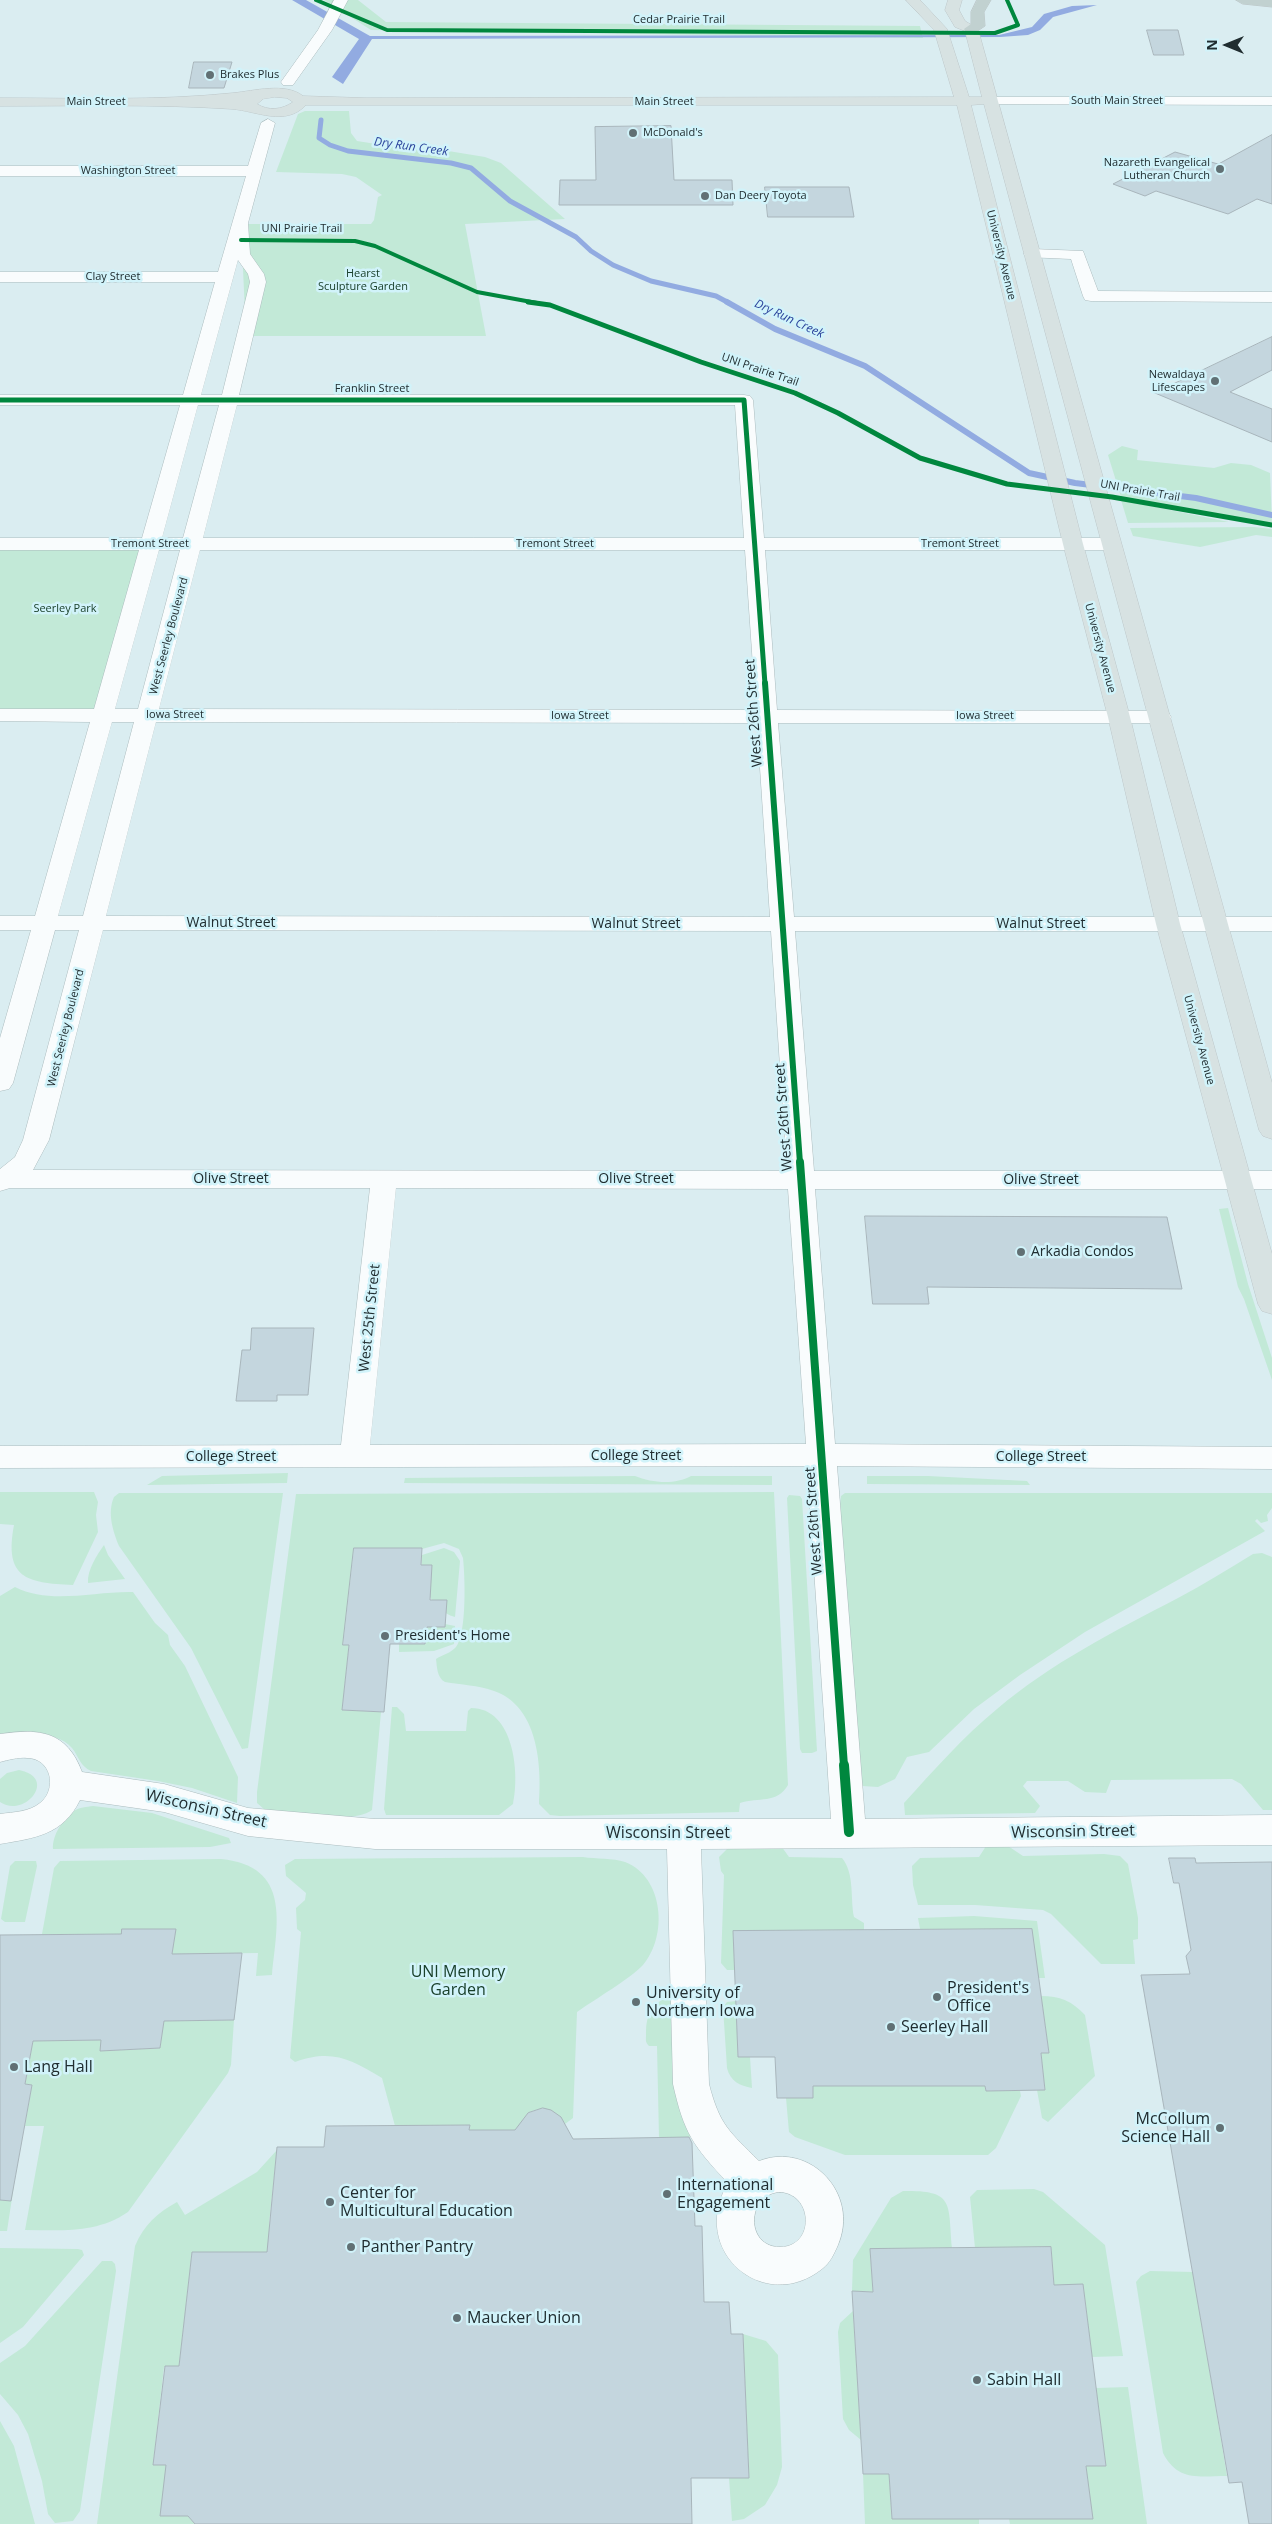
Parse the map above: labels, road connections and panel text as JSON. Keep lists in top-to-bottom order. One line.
{"streets":{"main road":["South Main Street","Main Street","University Avenue"],"street":["Washington Street","Clay Street","Franklin Street","Tremont Street","West Seerley Boulevard","West 26th Street","Iowa Street","Walnut Street","Olive Street","West 25th Street","College Street","Wisconsin Street"],"cycle path":["Cedar Prairie Trail","UNI Prairie Trail"]},"crossings":[["South Main Street","Main Street"],["South Main Street","University Avenue"],["Main Street","University Avenue"],["Main Street","West Seerley Boulevard"],["Washington Street","West Seerley Boulevard"],["University Avenue","Tremont Street"],["University Avenue","Iowa Street"],["University Avenue","Walnut Street"],["University Avenue","Olive Street"],["Clay Street","West Seerley Boulevard"],["Franklin Street","West Seerley Boulevard"],["Franklin Street","West 26th Street"],["Tremont Street","West Seerley Boulevard"],["Tremont Street","West 26th Street"],["West Seerley Boulevard","Iowa Street"],["West Seerley Boulevard","Walnut Street"],["West Seerley Boulevard","Olive Street"],["West 26th Street","Iowa Street"],["West 26th Street","Walnut Street"],["West 26th Street","Olive Street"],["West 26th Street","College Street"],["West 26th Street","Wisconsin Street"],["Olive Street","West 25th Street"],["West 25th Street","College Street"]],"water":["Dry Run Creek"],"parks":["Hearst Sculpture Garden","Seerley Park","UNI Memory Garden"],"places":["Brakes Plus","McDonald's","Nazareth Evangelical Lutheran Church","Dan Deery Toyota","Newaldaya Lifescapes","Arkadia Condos","President's Home","President's Office","University of Northern Iowa","Seerley Hall","Lang Hall","McCollum Science Hall","International Engagement","Center for Multicultural Education","Panther Pantry","Maucker Union","Sabin Hall"],"north":"left"}
